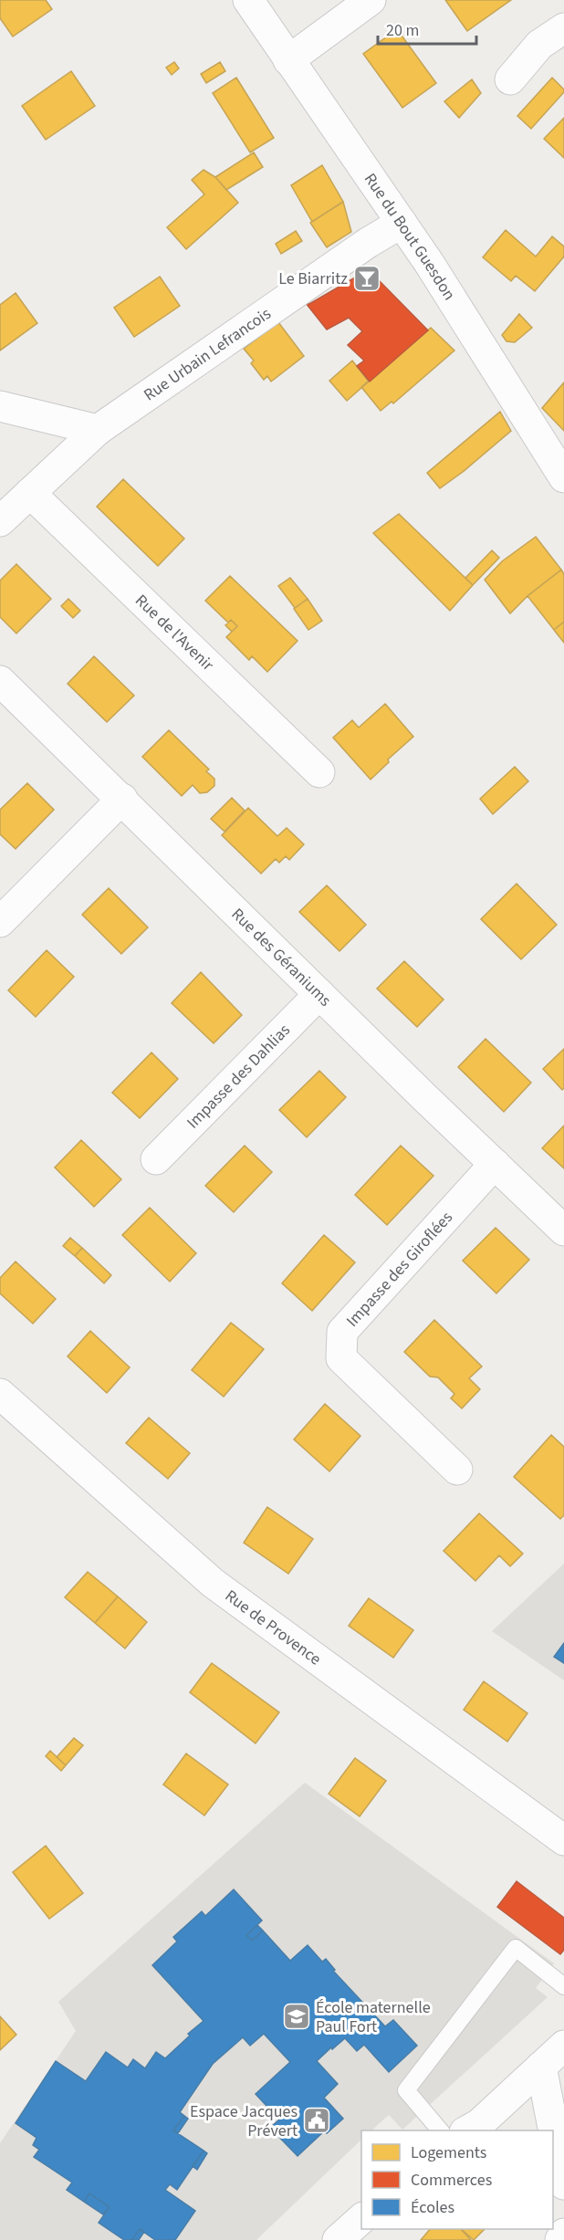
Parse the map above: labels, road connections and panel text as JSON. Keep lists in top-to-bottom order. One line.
{"streets":{"street":["Rue du Bout Guesdon","Rue Urbain Lefrancois","Rue de l'Avenir","Rue des Géraniums","Impasse des Dahlias","Impasse des Giroflées","Rue de Provence"]},"crossings":[["Rue du Bout Guesdon","Rue Urbain Lefrancois"],["Rue des Géraniums","Impasse des Dahlias"],["Rue des Géraniums","Impasse des Giroflées"]],"places":{"bar":["Le Biarritz"],"school or university":["École maternelle Paul Fort"],"public building":["Espace Jacques Prévert"]},"legend":["Logements","Commerces","Écoles"],"scale_bar":"20 m"}
